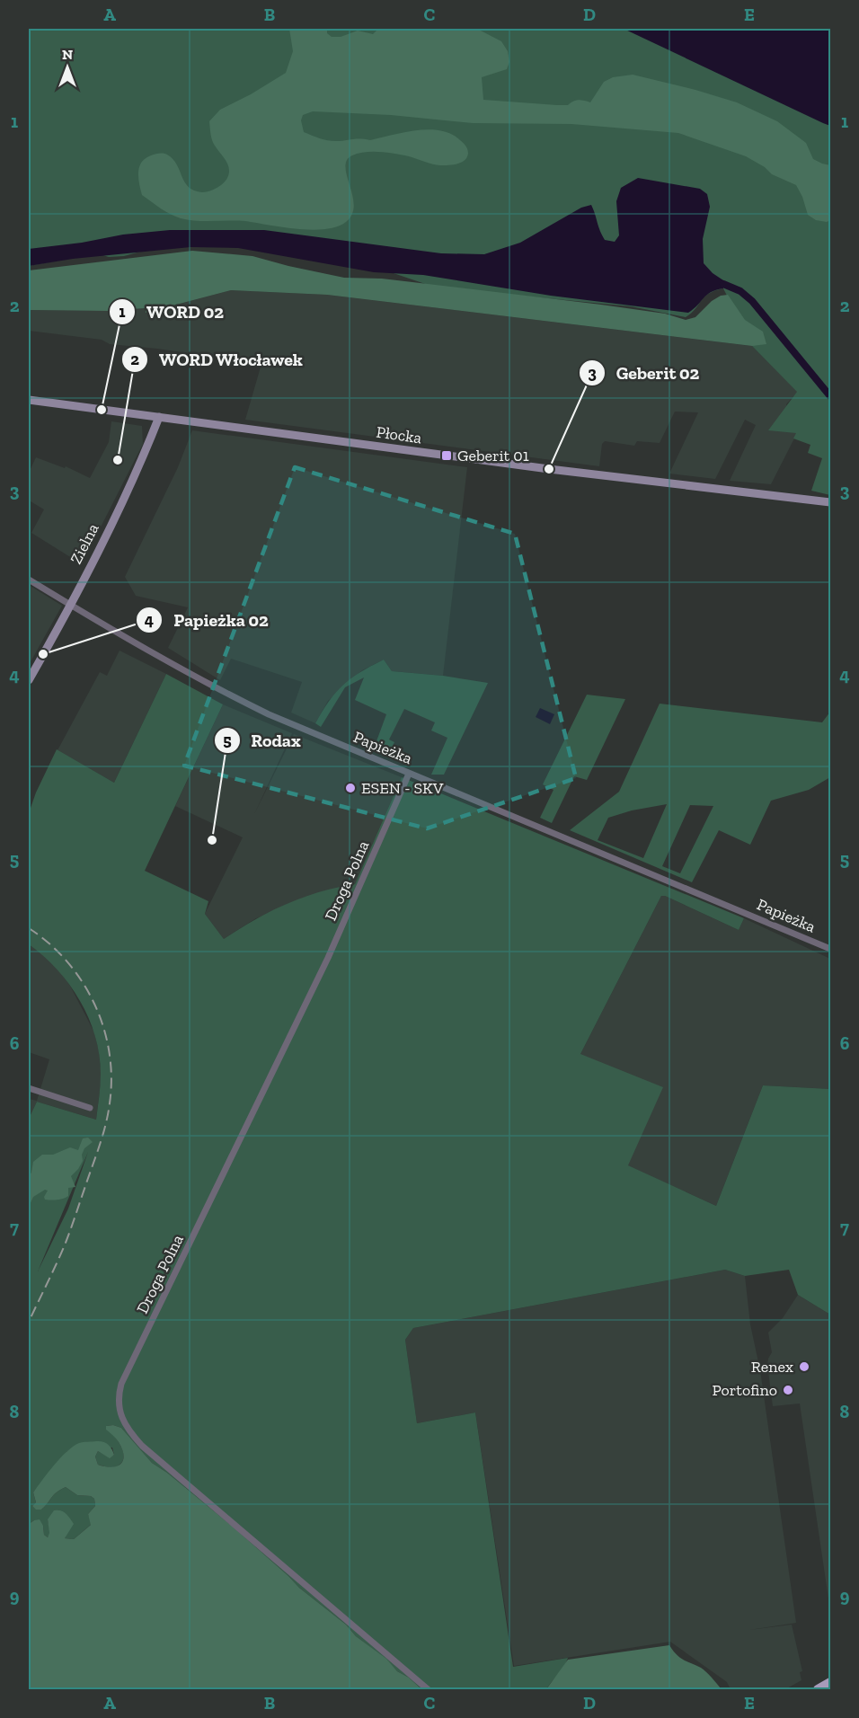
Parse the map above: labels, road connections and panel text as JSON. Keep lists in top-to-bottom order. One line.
{"streets":{"street":["Płocka","Zielna","Papieżka","Droga Polna"]},"crossings":[["Płocka","Zielna"],["Zielna","Papieżka"],["Papieżka","Droga Polna"]],"places":{"other":["WORD 02","WORD Włocławek","Geberit 02","Papieżka 02","ESEN - SKV","Rodax","Renex","Portofino"],"transit":["Geberit 01"]},"north":"top","grid":{"columns":["A","B","C","D","E"],"rows":["1","2","3","4","5","6","7","8","9"]}}
